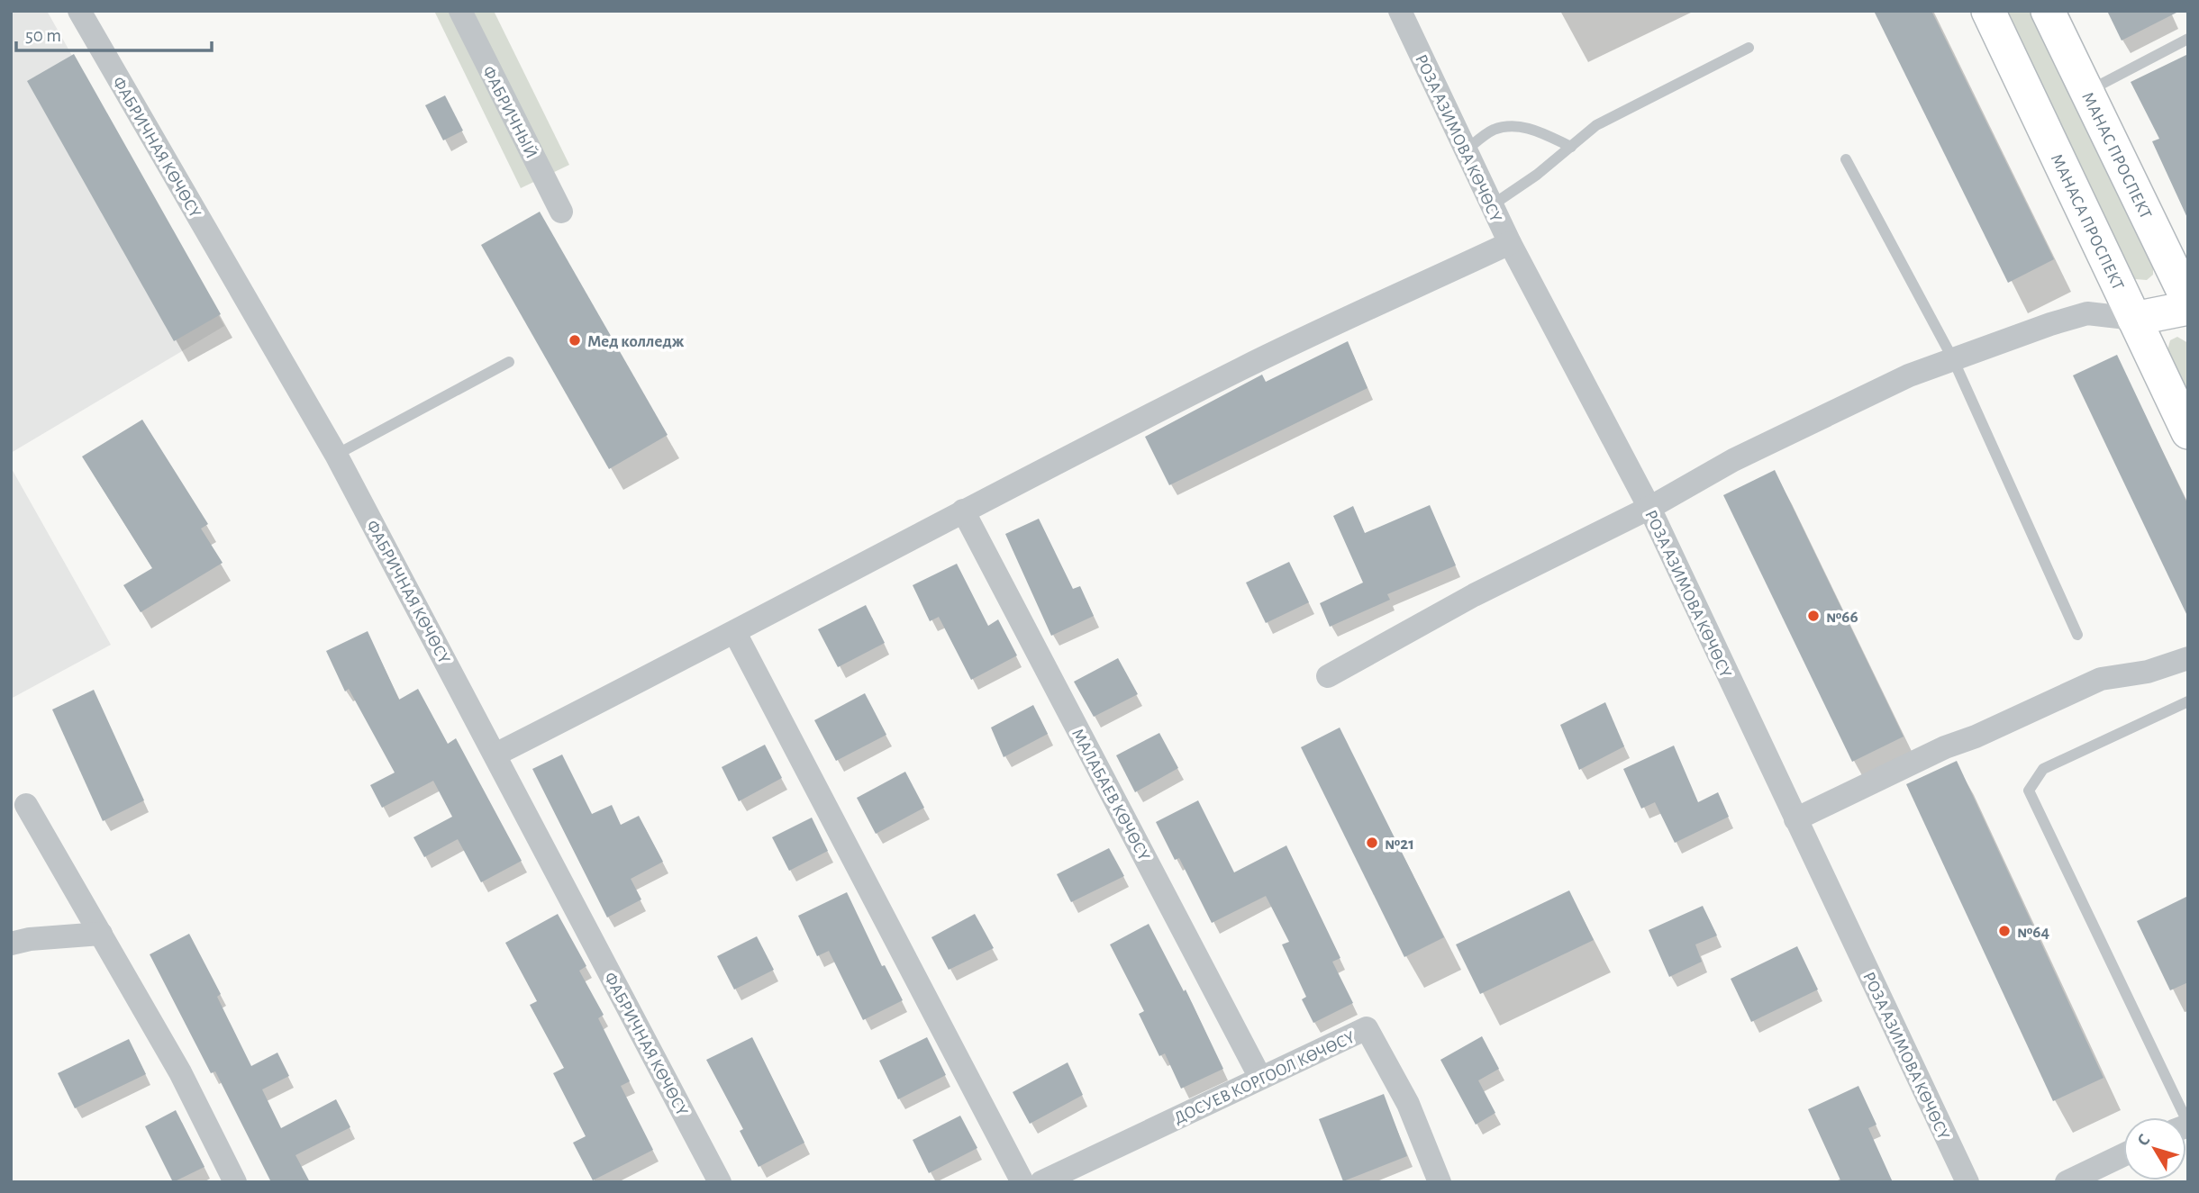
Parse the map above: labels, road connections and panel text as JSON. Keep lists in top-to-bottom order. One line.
{"streets":{"main road":["МАНАС ПРОСПЕКТ","МАНАСА ПРОСПЕКТ"],"street":["ФАБРИЧНЫЙ","РОЗА АЗИМОВА КӨЧӨСҮ","ФАБРИЧНАЯ КӨЧӨСҮ","МАЛАБАЕВ КӨЧӨСҮ","ДОСУЕВ КОРГООЛ КӨЧӨСҮ"]},"crossings":[["МАЛАБАЕВ КӨЧӨСҮ","ДОСУЕВ КОРГООЛ КӨЧӨСҮ"]],"places":["Мед колледж","№66","№21","№64"],"scale_bar":"50 m","north":"top left"}
